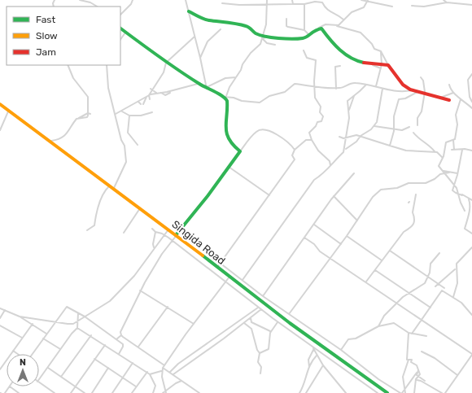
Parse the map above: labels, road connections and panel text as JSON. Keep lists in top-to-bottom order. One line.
{"streets":{"main road":["Singida Road"]},"legend":["Fast","Slow","Jam"],"north":"top"}
